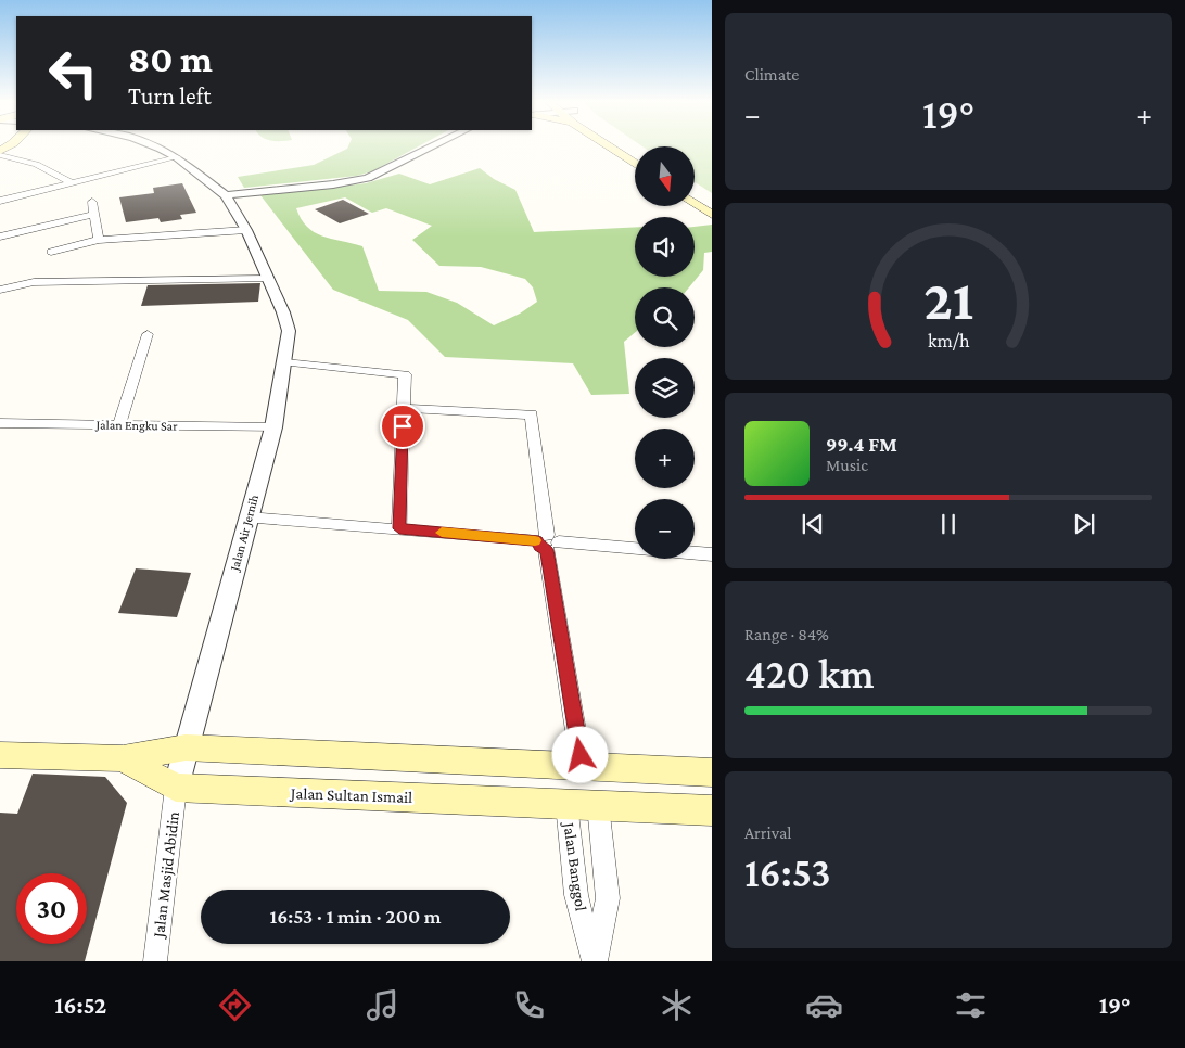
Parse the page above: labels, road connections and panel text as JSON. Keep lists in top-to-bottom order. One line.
{"streets":{"main road":["Jalan Sultan Ismail"],"street":["Jalan Engku Sar","Jalan Air Jernih","Jalan Banggol","Jalan Masjid Abidin"]},"crossings":[["Jalan Engku Sar","Jalan Air Jernih"],["Jalan Air Jernih","Jalan Sultan Ismail"],["Jalan Air Jernih","Jalan Masjid Abidin"],["Jalan Sultan Ismail","Jalan Banggol"],["Jalan Sultan Ismail","Jalan Masjid Abidin"]],"north":"bottom","page":{"tile":["Climate",["Range · 84%","420 km"],["Arrival","16:53"]],"turn":["80 m","Turn left"],"heat":["−","19°","+"],"map_buttons":["+","−"],"song":["99.4 FM","Music"],"limit":"30","trip":"16:53 · 1 min · 200 m","tabs":["16:52","19°"],"gauge":["21","km/h"]}}
